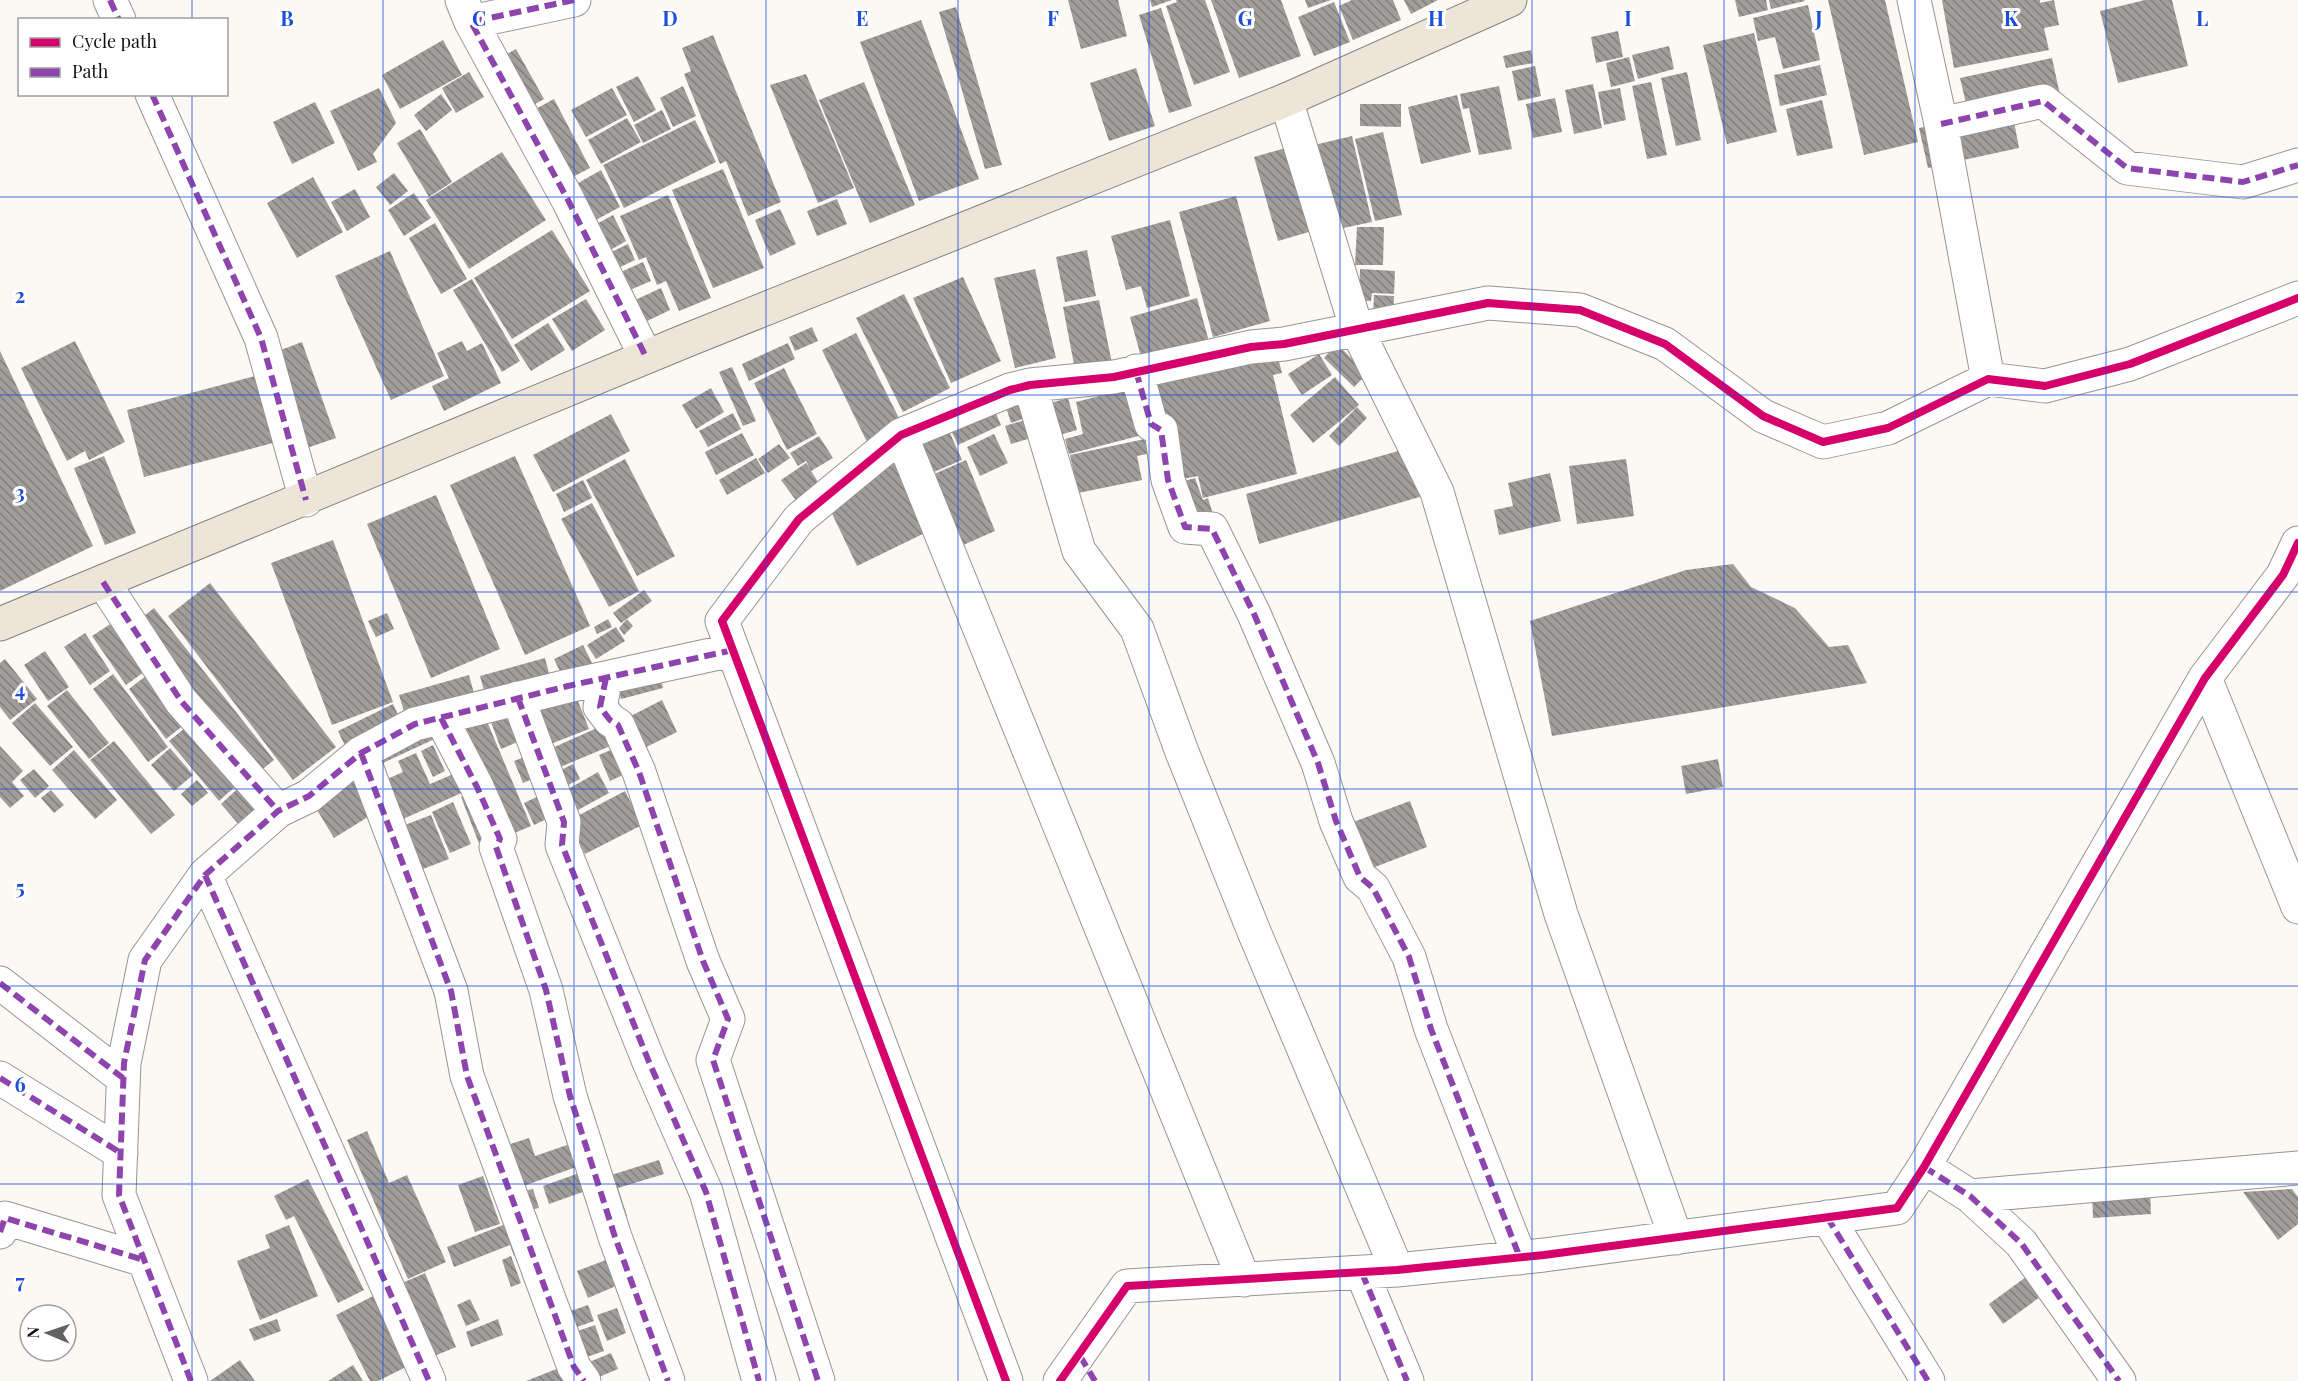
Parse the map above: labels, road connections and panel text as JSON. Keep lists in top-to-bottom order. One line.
{"legend":["Cycle path","Path"],"north":"left","grid":{"columns":["B","C","D","E","F","G","H","I","J","K","L"],"rows":["2","3","4","5","6","7"]}}
